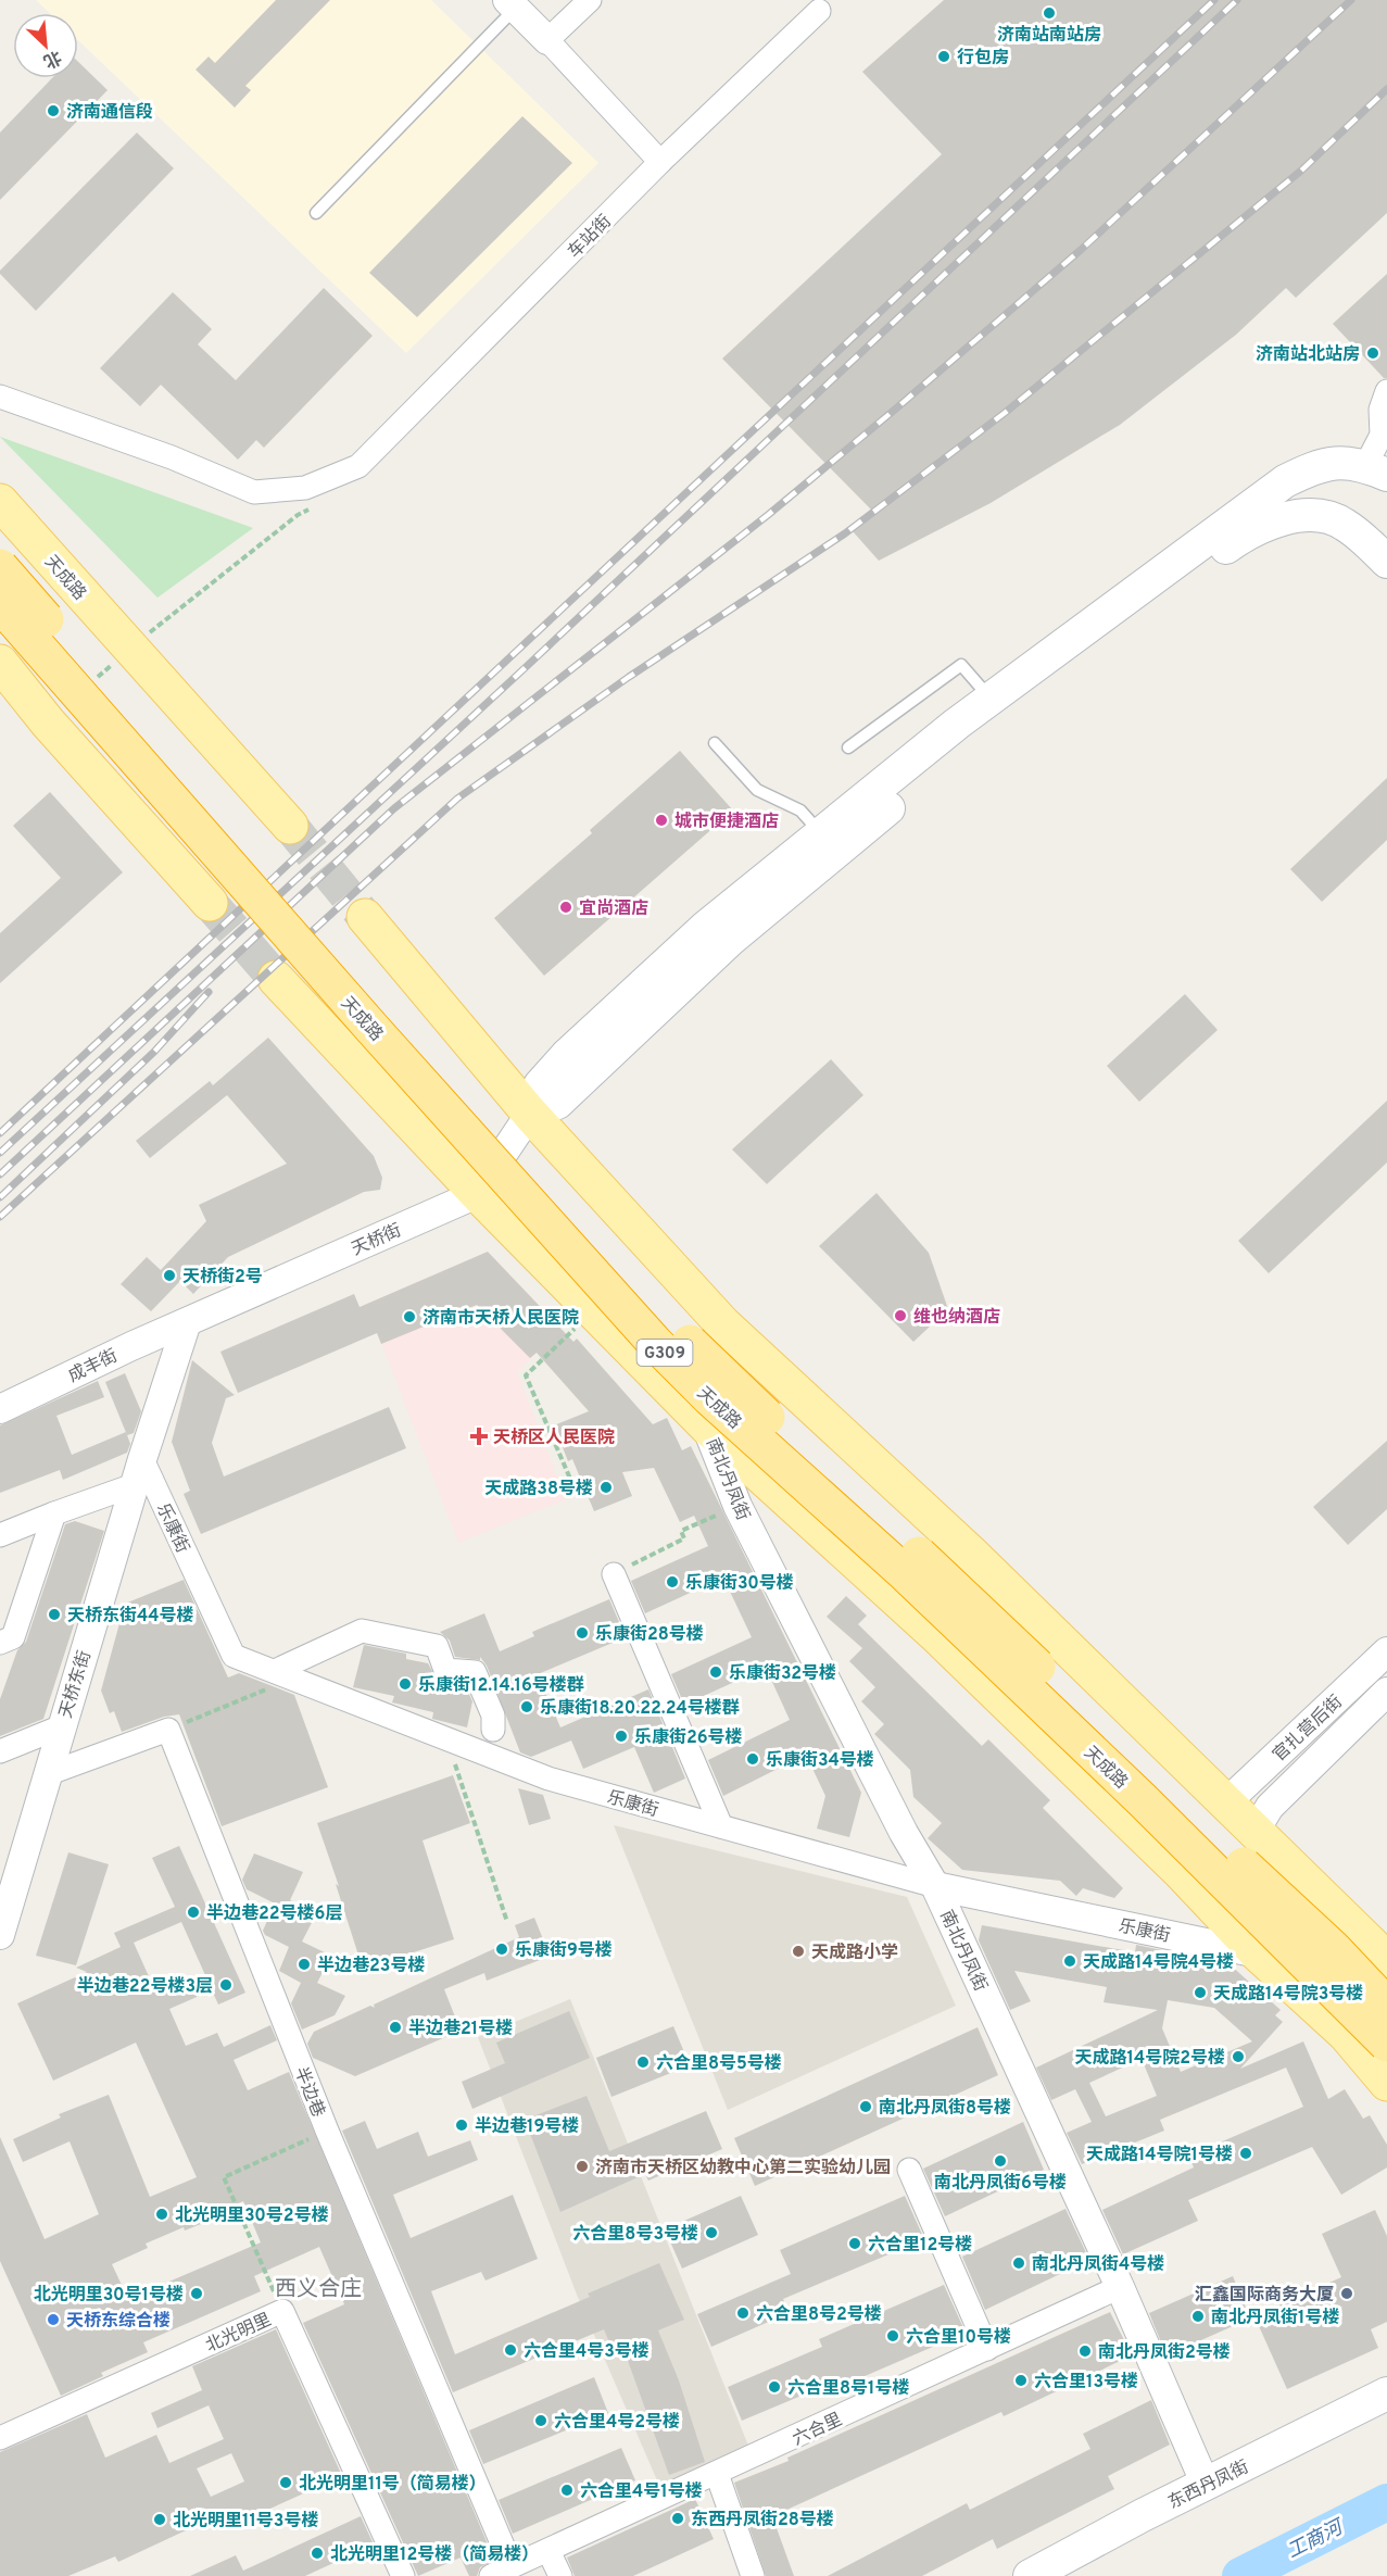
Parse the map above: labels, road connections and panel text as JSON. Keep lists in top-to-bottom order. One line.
{"streets":{"highway":["天成路","G309"],"main road":["东西丹凤街"],"street":["车站街","天桥街","成丰街","南北丹凤街","乐康街","天桥东街","官扎营后街","半边巷","北光明里","六合里"]},"crossings":[["天成路","天桥街"],["天成路","南北丹凤街"],["天成路","乐康街"],["天桥街","成丰街"],["天桥街","天桥东街"],["成丰街","天桥东街"],["南北丹凤街","乐康街"],["南北丹凤街","六合里"],["南北丹凤街","东西丹凤街"],["乐康街","天桥东街"],["半边巷","六合里"]],"districts":["西义合庄"],"water":["工商河"],"places":{"other":["济南站南站房","行包房","济南通信段","济南站北站房","城市便捷酒店","宜尚酒店","天桥街2号","维也纳酒店","济南市天桥人民医院","天成路38号楼","乐康街30号楼","天桥东街44号楼","乐康街28号楼","乐康街32号楼","乐康街12.14.16号楼群","乐康街18.20.22.24号楼群","乐康街26号楼","乐康街34号楼","半边巷22号楼6层","乐康街9号楼","天成路小学","天成路14号院4号楼","半边巷23号楼","半边巷22号楼3层","天成路14号院3号楼","半边巷21号楼","天成路14号院2号楼","六合里8号5号楼","南北丹凤街8号楼","半边巷19号楼","天成路14号院1号楼","南北丹凤街6号楼","济南市天桥区幼教中心第二实验幼儿园","北光明里30号2号楼","六合里8号3号楼","六合里12号楼","南北丹凤街4号楼","北光明里30号1号楼","汇鑫国际商务大厦","六合里8号2号楼","南北丹凤街1号楼","天桥东综合楼","六合里10号楼","六合里4号3号楼","南北丹凤街2号楼","六合里13号楼","六合里8号1号楼","六合里4号2号楼","北光明里11号（简易楼）","六合里4号1号楼","东西丹凤街28号楼","北光明里11号3号楼","北光明里12号楼（简易楼）"],"health":["天桥区人民医院"]},"north":"bottom right"}
